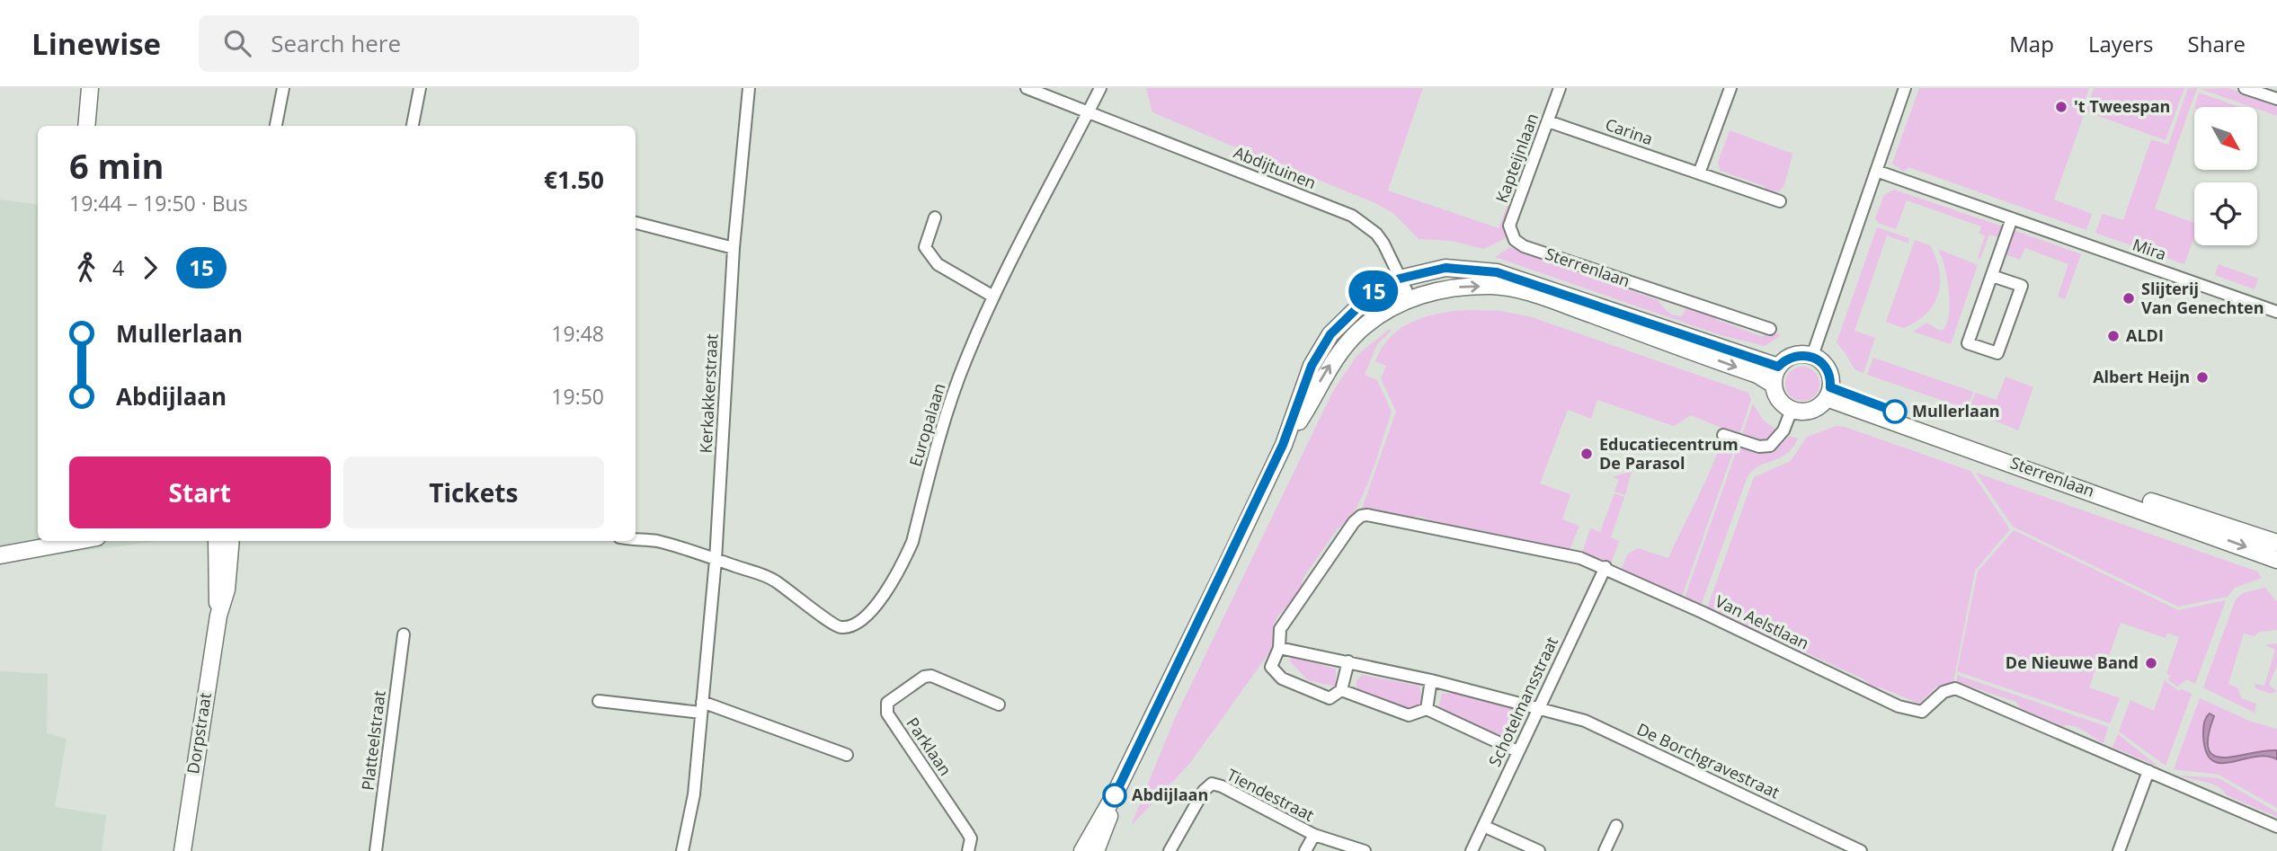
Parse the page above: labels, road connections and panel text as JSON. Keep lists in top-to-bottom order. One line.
{"streets":{"street":["Carina","Kapteijnlaan","Abdijtuinen","Mira","Sterrenlaan","Kerkakkerstraat","Europalaan","Van Aelstlaan","Schotelmansstraat","Dorpstraat","Platteelstraat","Parklaan","De Borchgravestraat","Tiendestraat"]},"crossings":[["Carina","Kapteijnlaan"],["Kapteijnlaan","Sterrenlaan"],["Abdijtuinen","Sterrenlaan"],["Abdijtuinen","Europalaan"],["Kerkakkerstraat","Europalaan"],["Van Aelstlaan","Schotelmansstraat"],["Van Aelstlaan","De Borchgravestraat"],["Schotelmansstraat","De Borchgravestraat"]],"places":["'t Tweespan","Slijterij Van Genechten","ALDI","Albert Heijn","Mullerlaan","Educatiecentrum De Parasol","De Nieuwe Band","Abdijlaan"],"lines":["bus line 15"],"north":"bottom right","page":{"header":"Linewise","search":"Search here","nav":["Map","Layers","Share"],"on_map":"15","heading":["6 min","19:44 – 19:50 · Bus","€1.50"],"legs":["4","15"],"list":[{"name":"Mullerlaan","value":"19:48"},{"name":"Abdijlaan","value":"19:50"}],"buttons":["Start","Tickets"]}}
